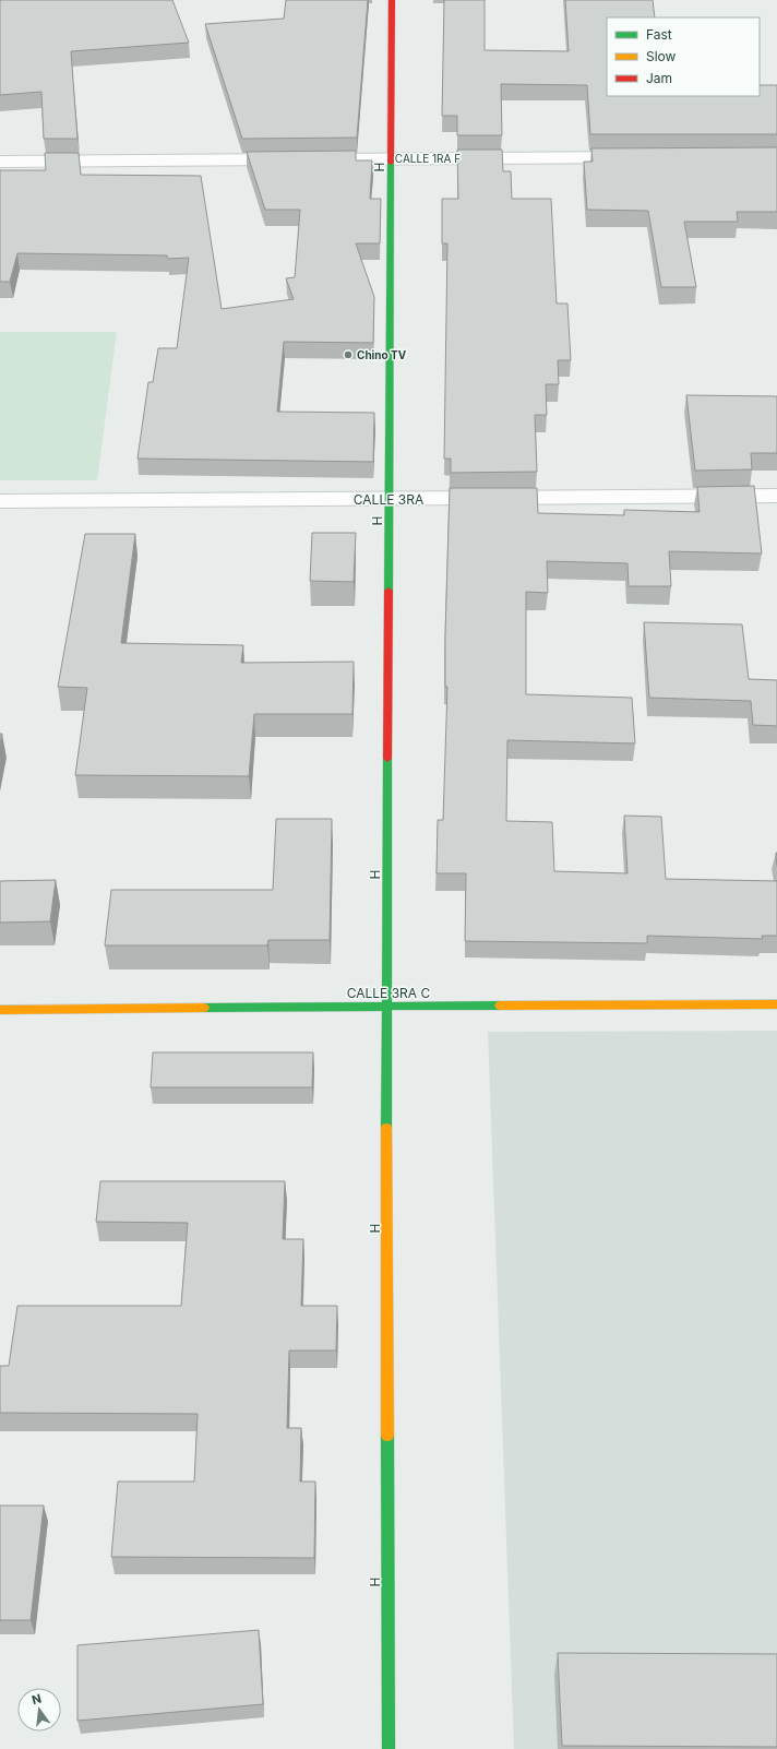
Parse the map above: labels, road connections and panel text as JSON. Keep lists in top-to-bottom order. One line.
{"streets":{"street":["CALLE 1RA F","H","CALLE 3RA","CALLE 3RA C"]},"crossings":[["CALLE 1RA F","H"],["H","CALLE 3RA"],["H","CALLE 3RA C"]],"places":["Chino TV"],"legend":["Fast","Slow","Jam"],"north":"top"}
